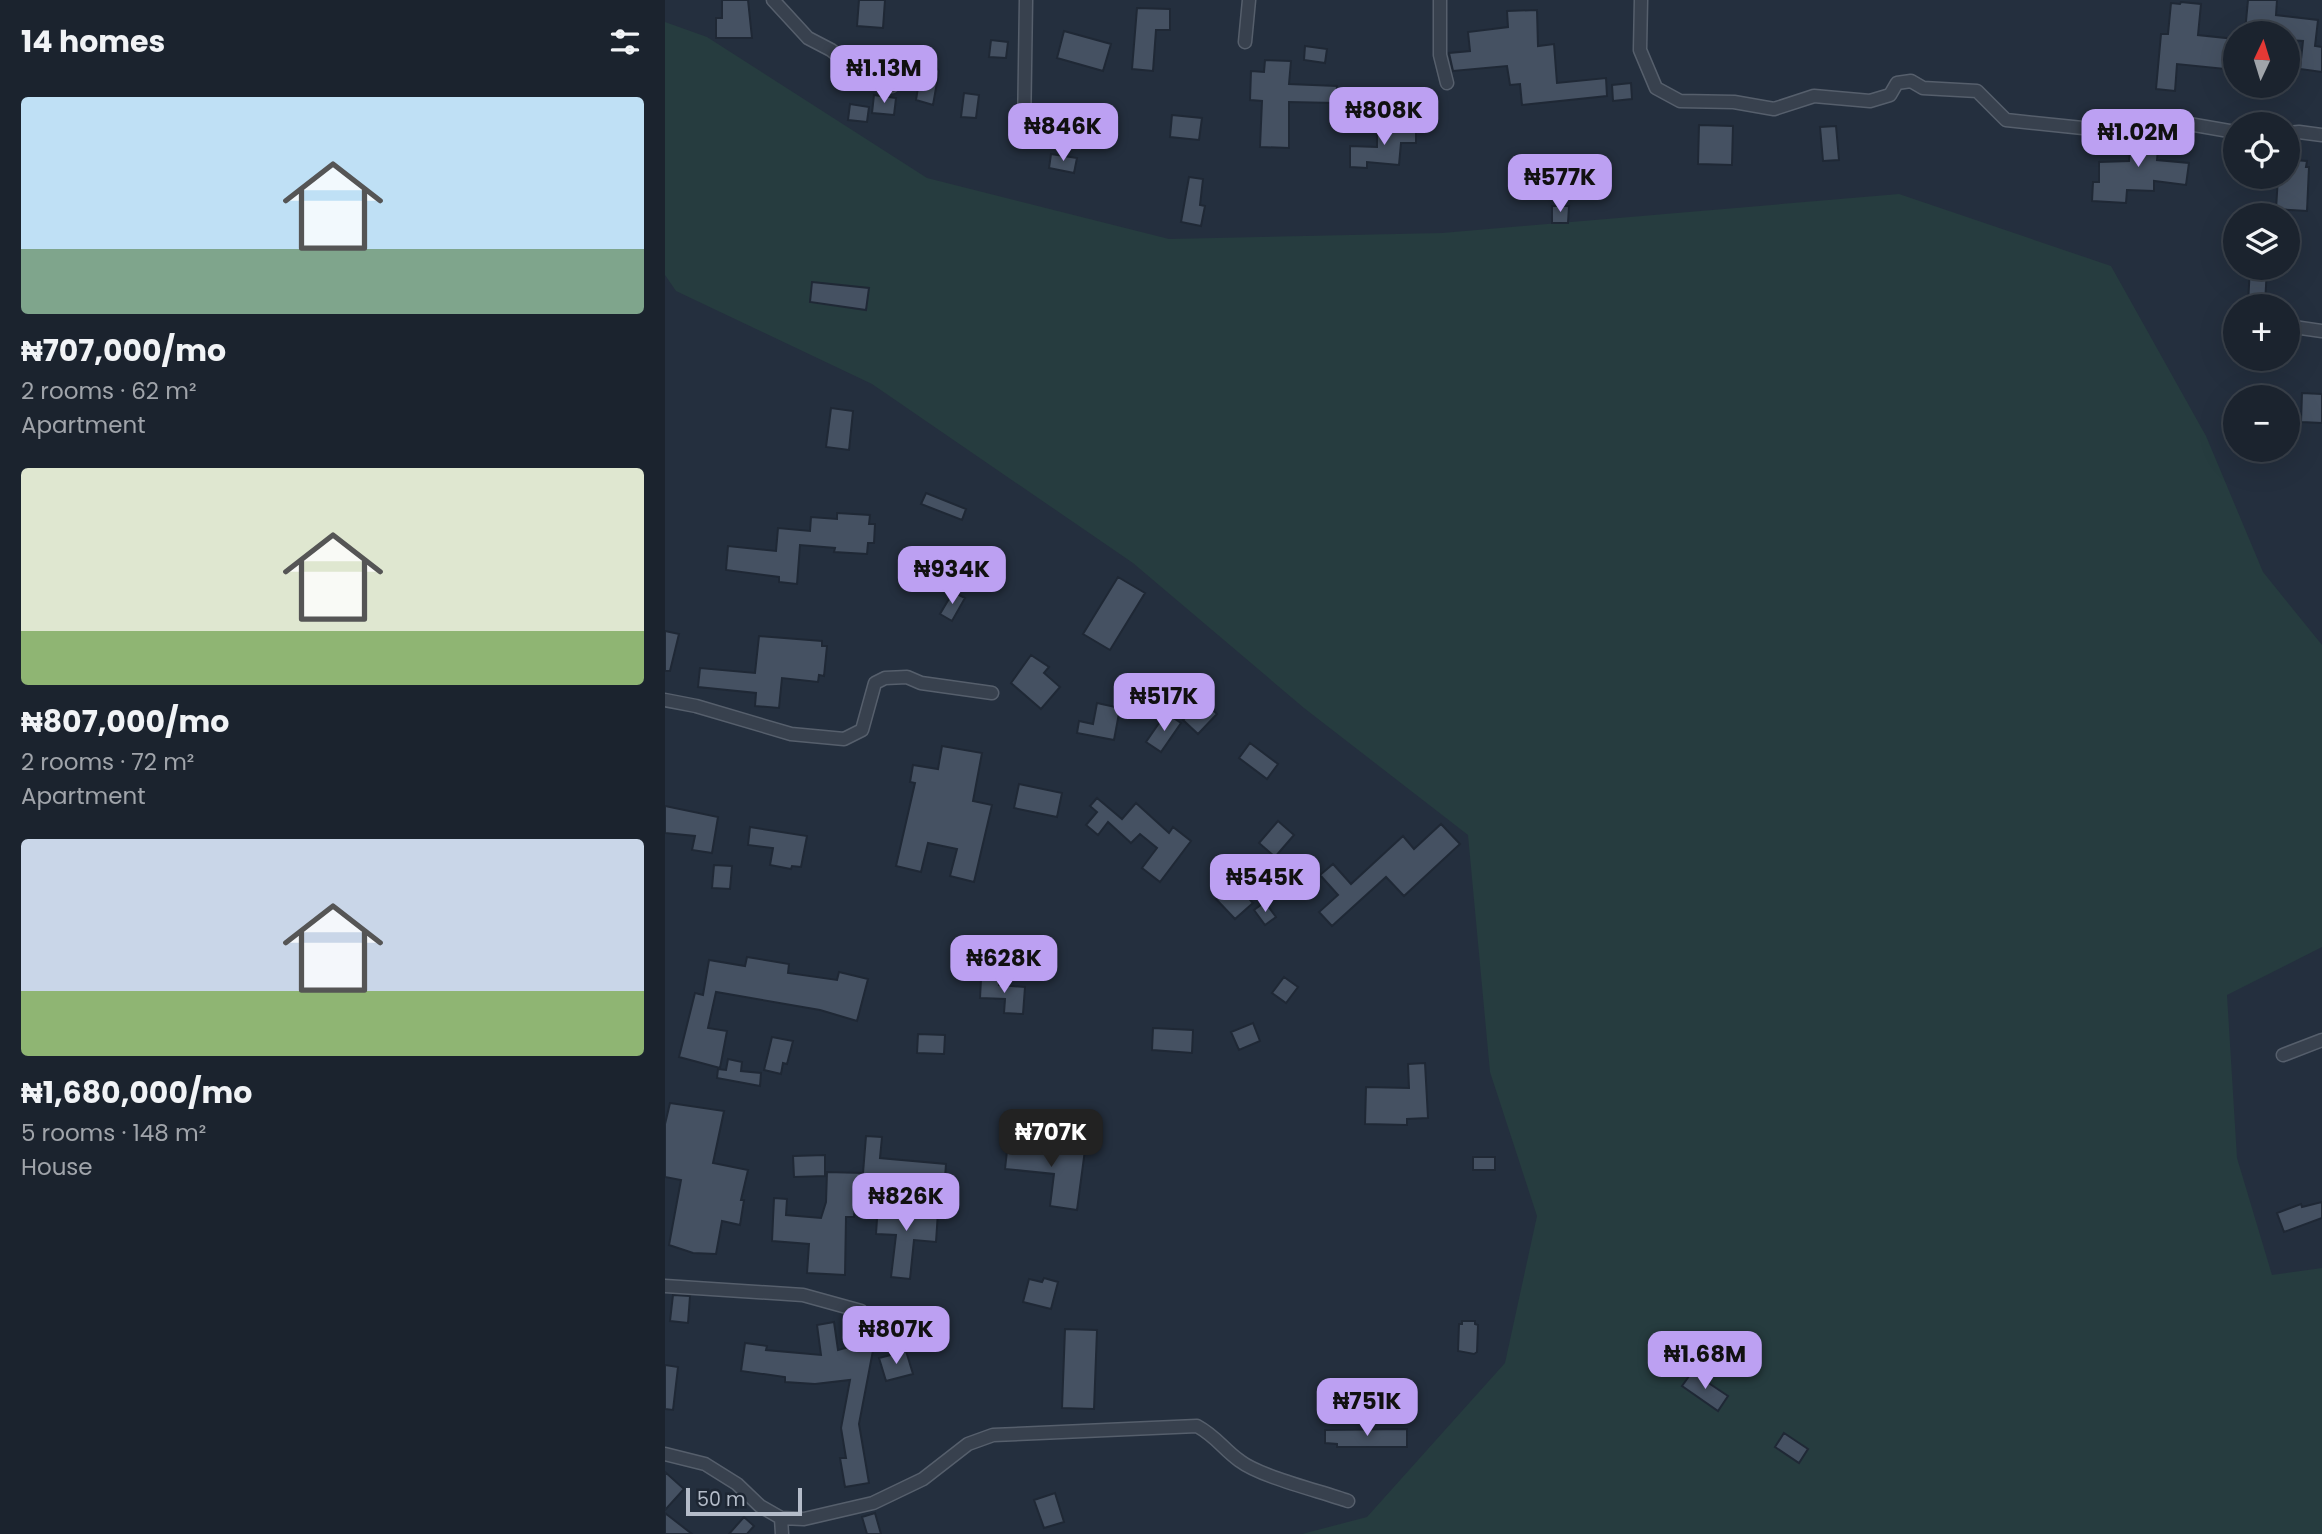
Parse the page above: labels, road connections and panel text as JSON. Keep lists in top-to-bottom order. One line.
{"scale_bar":"50 m","north":"top","page":{"heading":"14 homes","map_buttons":["+","−"],"price":["₦1.13M","₦808K","₦846K","₦1.02M","₦577K","₦934K","₦517K","₦545K","₦628K","₦707K","₦826K","₦807K","₦1.68M","₦751K"],"list":[{"name":"₦707,000/mo","note":"2 rooms · 62 m² · Apartment"},{"name":"₦807,000/mo","note":"2 rooms · 72 m² · Apartment"},{"name":"₦1,680,000/mo","note":"5 rooms · 148 m² · House"}],"scale":"50 m"}}
